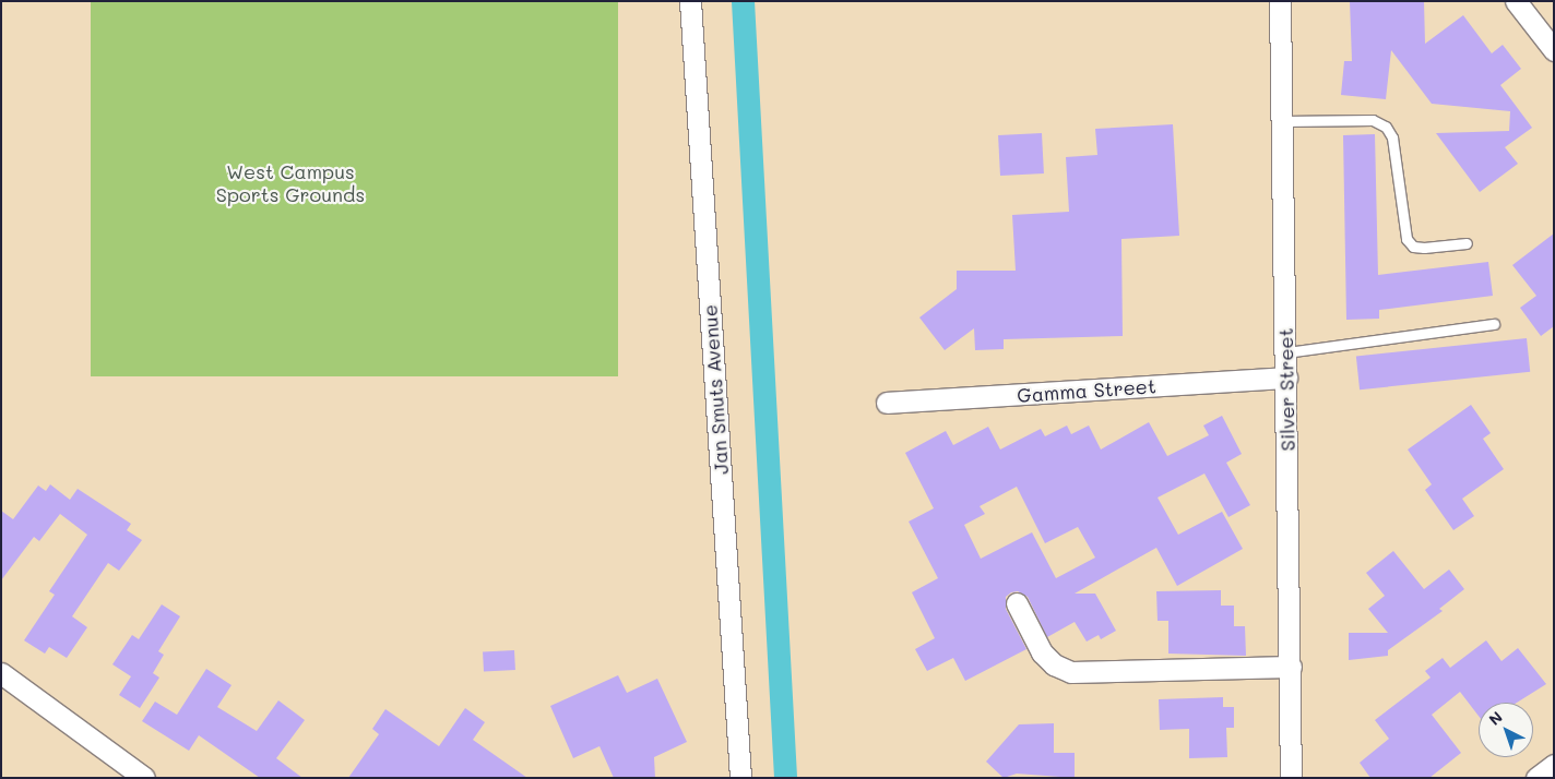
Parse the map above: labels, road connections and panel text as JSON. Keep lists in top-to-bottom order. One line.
{"streets":{"street":["Jan Smuts Avenue","Silver Street","Gamma Street"]},"crossings":[["Silver Street","Gamma Street"]],"parks":["West Campus Sports Grounds"],"north":"top left"}
